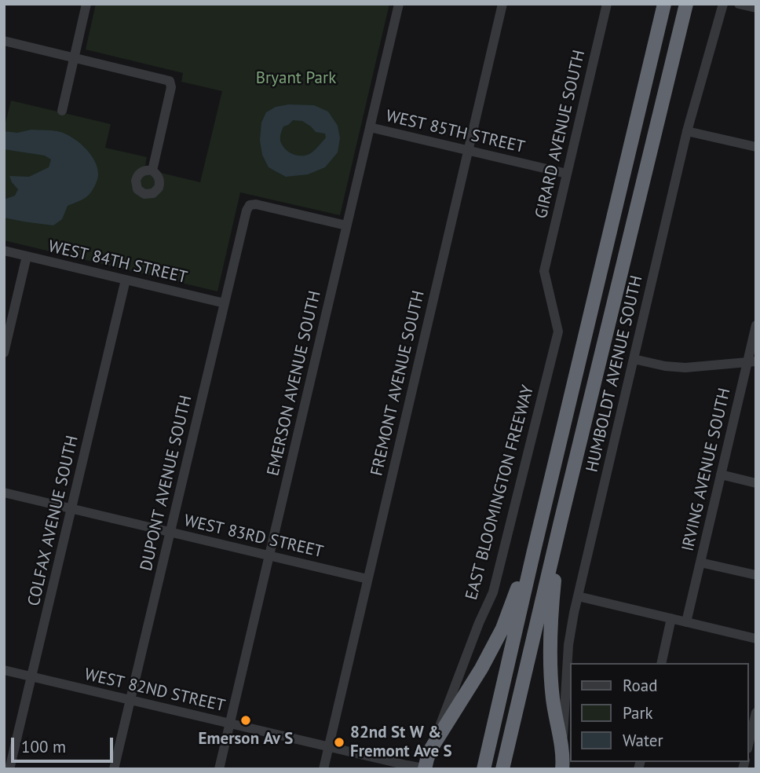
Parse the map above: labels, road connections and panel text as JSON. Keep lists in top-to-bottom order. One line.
{"streets":{"street":["WEST 85TH STREET","GIRARD AVENUE SOUTH","WEST 84TH STREET","HUMBOLDT AVENUE SOUTH","EMERSON AVENUE SOUTH","FREMONT AVENUE SOUTH","IRVING AVENUE SOUTH","DUPONT AVENUE SOUTH","EAST BLOOMINGTON FREEWAY","COLFAX AVENUE SOUTH","WEST 83RD STREET","WEST 82ND STREET"]},"crossings":[["WEST 85TH STREET","GIRARD AVENUE SOUTH"],["WEST 85TH STREET","EMERSON AVENUE SOUTH"],["WEST 85TH STREET","FREMONT AVENUE SOUTH"],["GIRARD AVENUE SOUTH","EAST BLOOMINGTON FREEWAY"],["WEST 84TH STREET","DUPONT AVENUE SOUTH"],["WEST 84TH STREET","COLFAX AVENUE SOUTH"],["EMERSON AVENUE SOUTH","DUPONT AVENUE SOUTH"],["EMERSON AVENUE SOUTH","WEST 83RD STREET"],["EMERSON AVENUE SOUTH","WEST 82ND STREET"],["FREMONT AVENUE SOUTH","WEST 83RD STREET"],["FREMONT AVENUE SOUTH","WEST 82ND STREET"],["DUPONT AVENUE SOUTH","WEST 83RD STREET"],["DUPONT AVENUE SOUTH","WEST 82ND STREET"],["COLFAX AVENUE SOUTH","WEST 83RD STREET"],["COLFAX AVENUE SOUTH","WEST 82ND STREET"]],"parks":["Bryant Park"],"places":["Emerson Av S","82nd St W & Fremont Ave S"],"legend":["Road","Park","Water"],"scale_bar":"100 m"}
